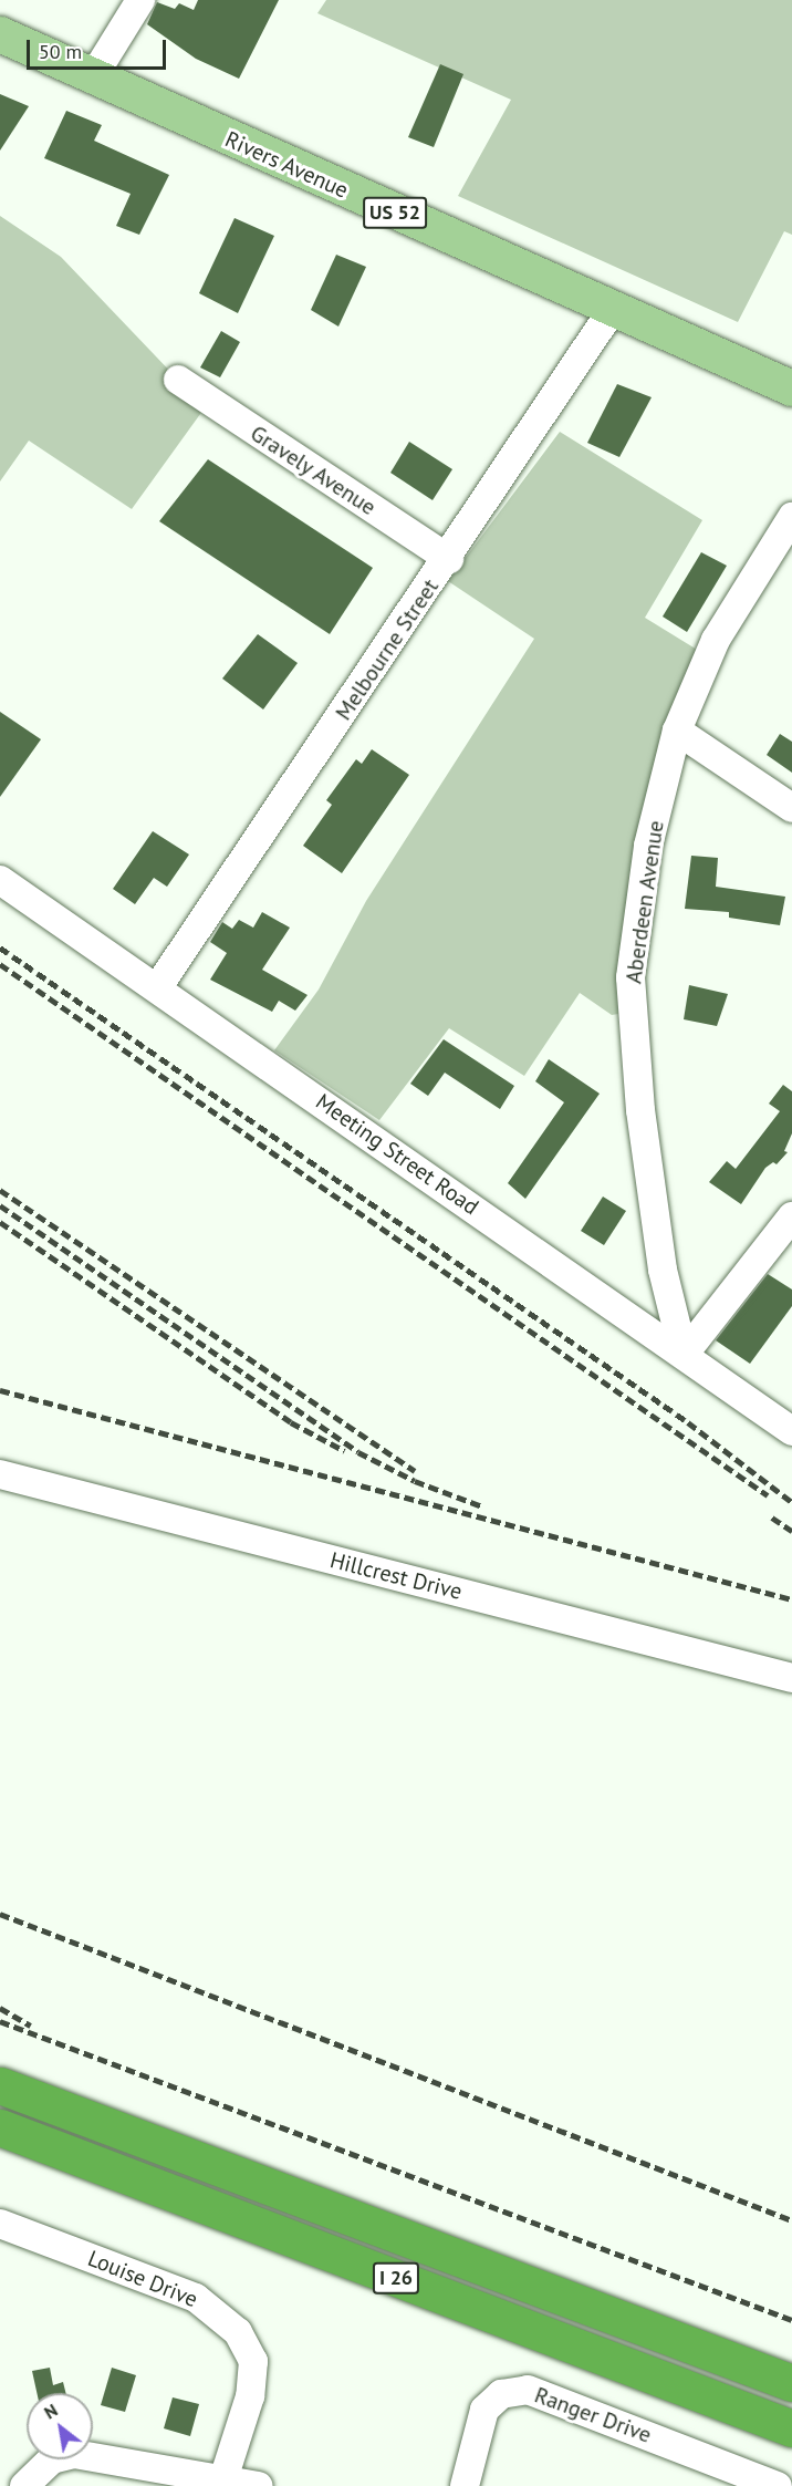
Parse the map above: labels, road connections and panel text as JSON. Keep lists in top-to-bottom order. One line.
{"streets":{"highway":["I 26"],"main road":["Rivers Avenue","US 52"],"street":["Gravely Avenue","Melbourne Street","Aberdeen Avenue","Meeting Street Road","Hillcrest Drive","Louise Drive","Ranger Drive"]},"crossings":[["Rivers Avenue","Melbourne Street"],["Gravely Avenue","Melbourne Street"],["Melbourne Street","Meeting Street Road"],["Aberdeen Avenue","Meeting Street Road"]],"scale_bar":"50 m","north":"top left"}
